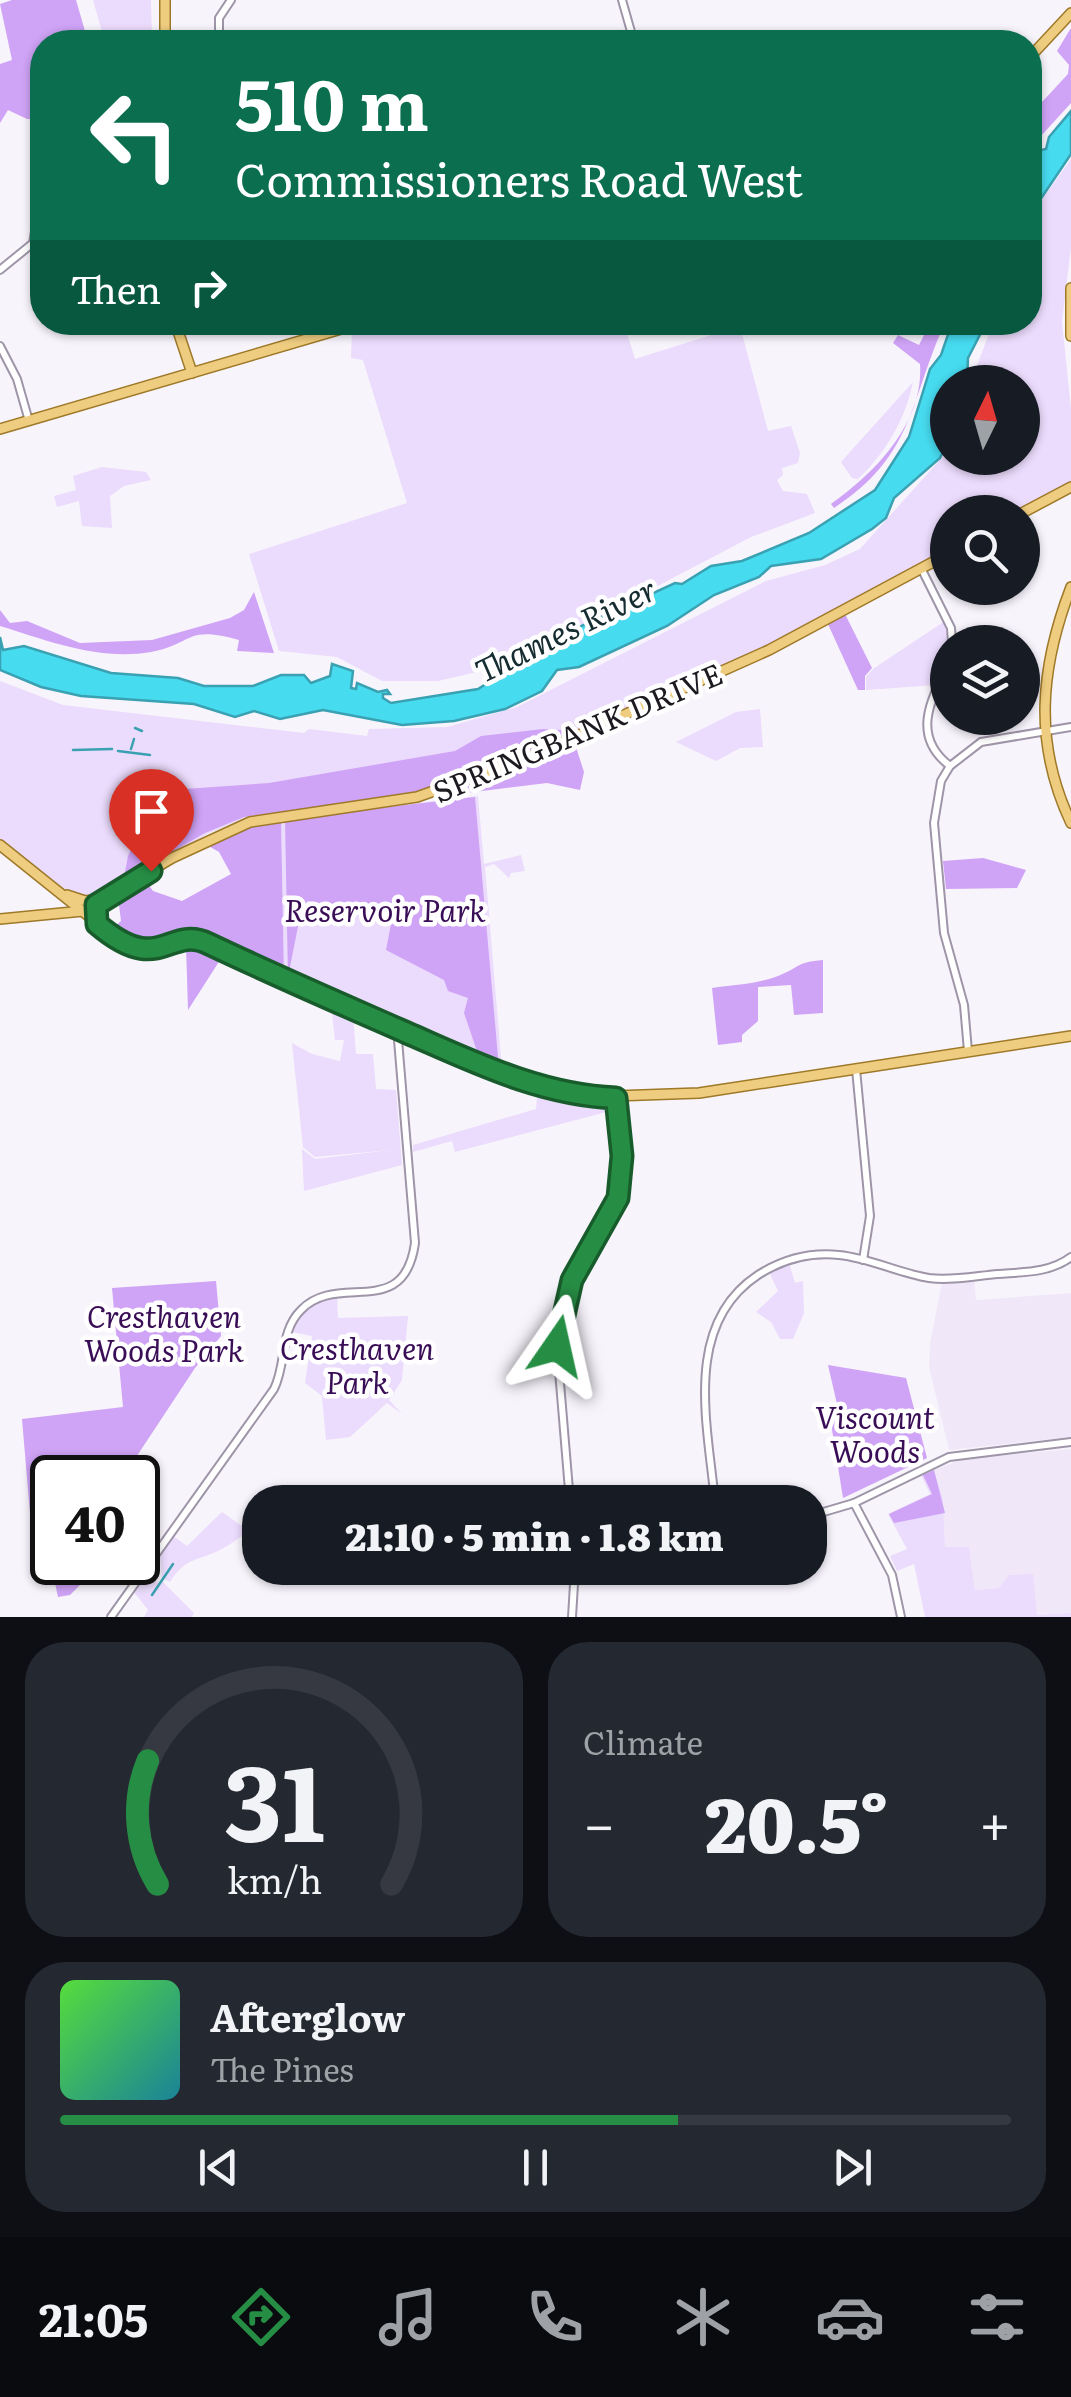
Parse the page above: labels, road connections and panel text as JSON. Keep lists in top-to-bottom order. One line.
{"streets":{"main road":["SPRINGBANK DRIVE"]},"water":["Thames River"],"parks":["Reservoir Park","Cresthaven Woods Park","Cresthaven Park","Viscount Woods"],"north":"top","page":{"turn":["510 m","Commissioners Road West"],"then":"Then","limit":"40","trip":"21:10 · 5 min · 1.8 km","tile":"Climate","heat":["−","20.5°","+"],"song":["Afterglow","The Pines"],"tabs":"21:05","gauge":["31","km/h"]}}
